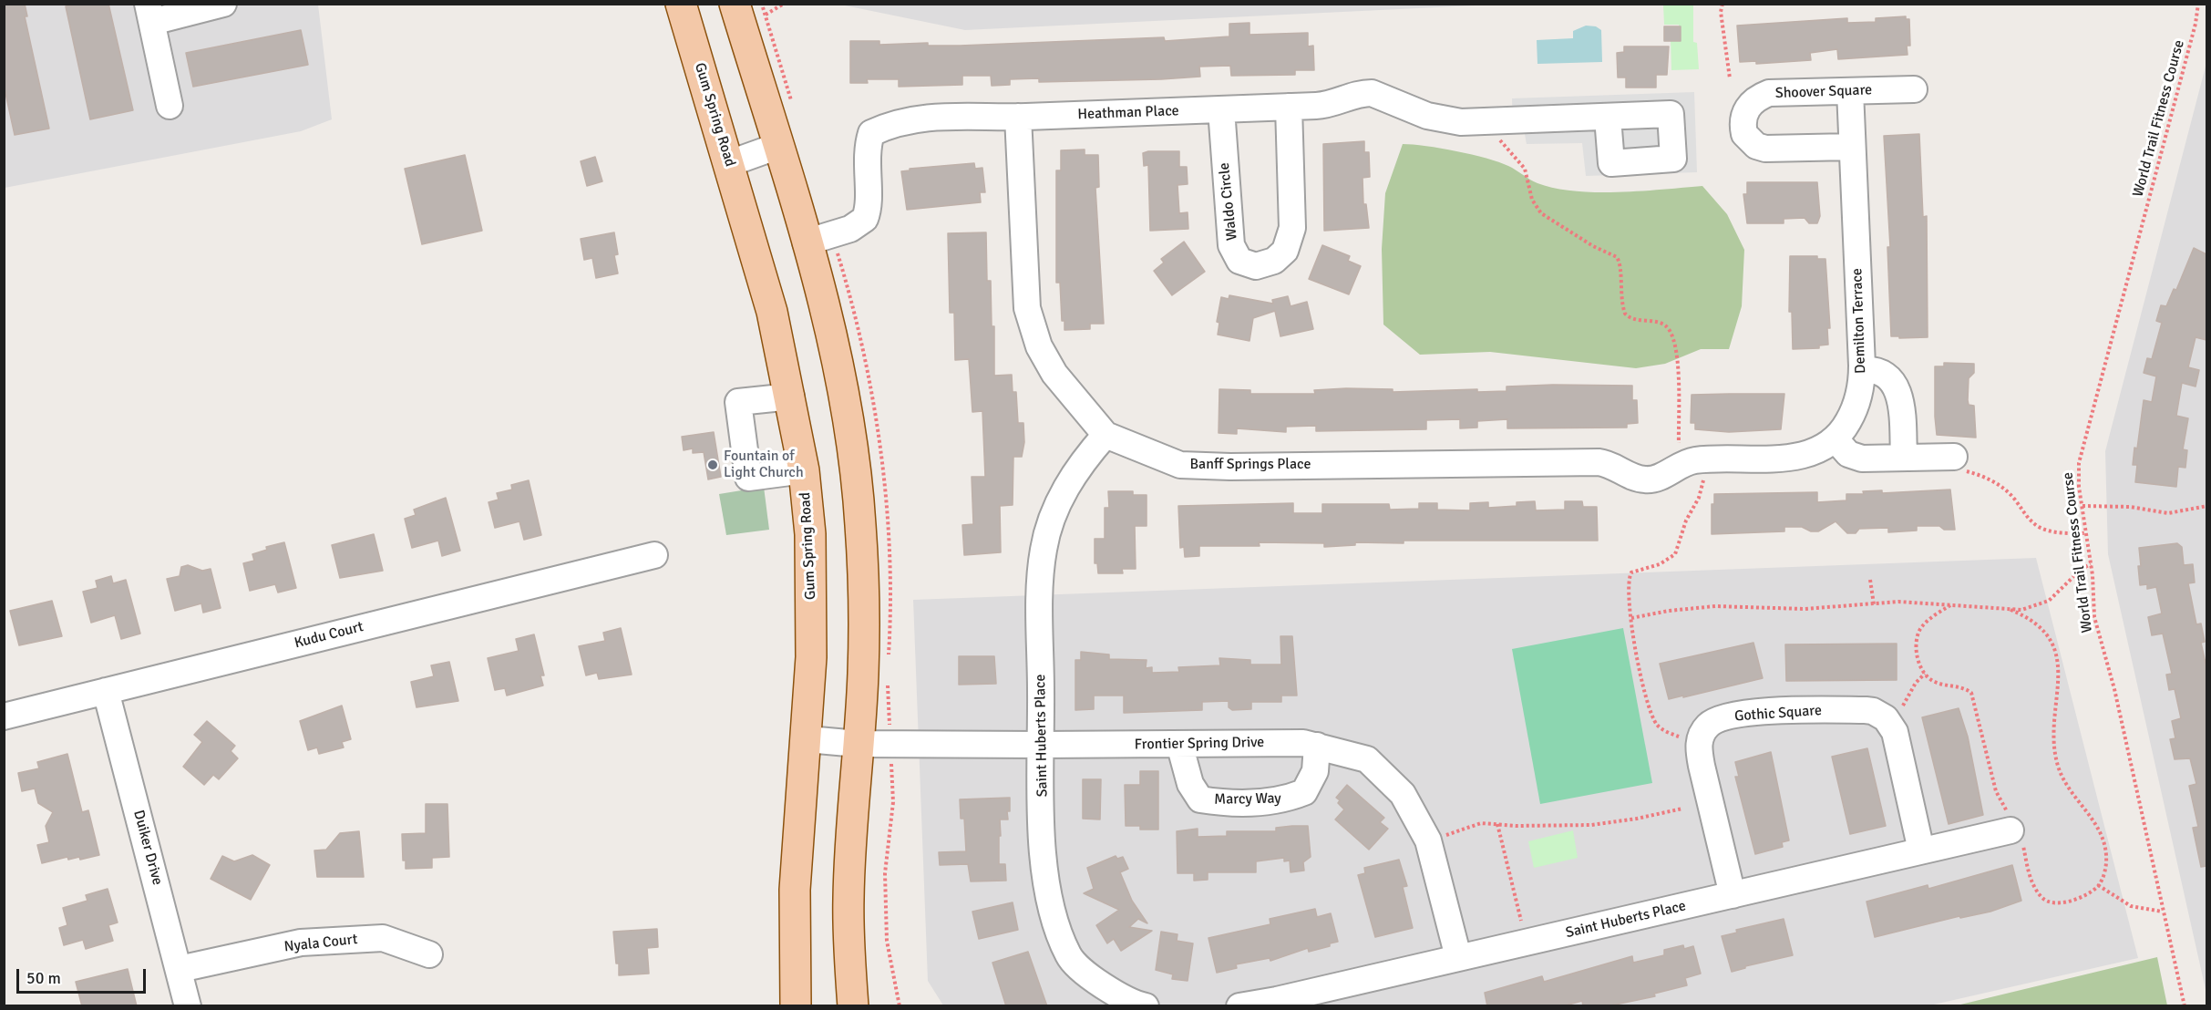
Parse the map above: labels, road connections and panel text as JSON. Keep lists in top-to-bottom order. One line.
{"streets":{"main road":["Gum Spring Road"],"street":["Shoover Square","Heathman Place","Waldo Circle","Demilton Terrace","Banff Springs Place","Kudu Court","Gothic Square","Saint Huberts Place","Frontier Spring Drive","Marcy Way","Duiker Drive","Nyala Court"],"path":["World Trail Fitness Course"]},"crossings":[["Shoover Square","Demilton Terrace"],["Heathman Place","Waldo Circle"],["Heathman Place","Banff Springs Place"],["Gum Spring Road","Frontier Spring Drive"],["Banff Springs Place","Saint Huberts Place"],["Kudu Court","Duiker Drive"],["Gothic Square","Saint Huberts Place"],["Saint Huberts Place","Frontier Spring Drive"],["Frontier Spring Drive","Marcy Way"],["Duiker Drive","Nyala Court"]],"places":["Fountain of Light Church"],"scale_bar":"50 m"}
